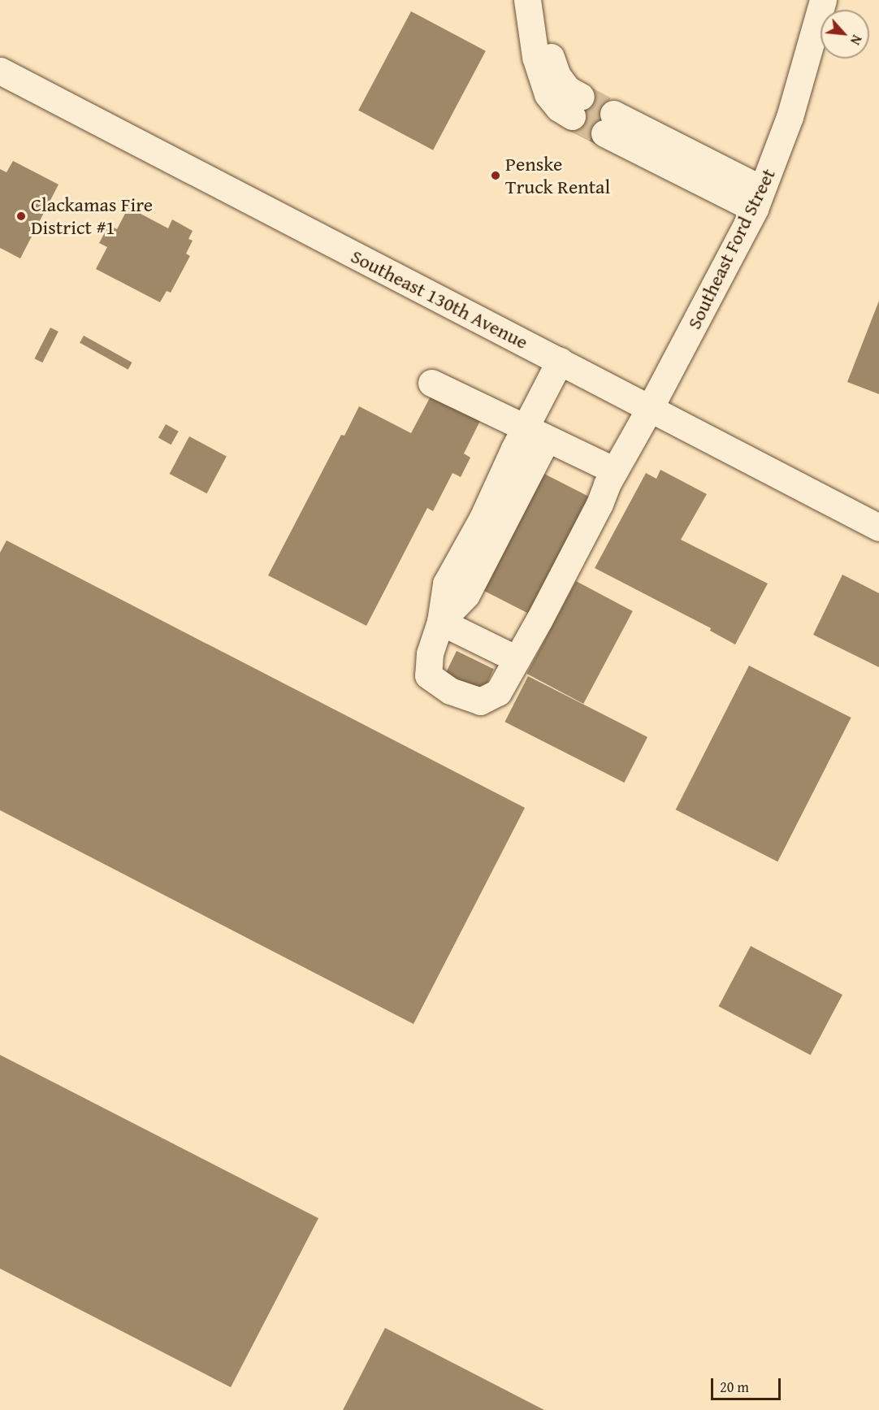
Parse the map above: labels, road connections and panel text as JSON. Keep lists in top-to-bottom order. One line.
{"streets":{"street":["Southeast Ford Street","Southeast 130th Avenue"]},"crossings":[["Southeast Ford Street","Southeast 130th Avenue"]],"places":["Penske Truck Rental","Clackamas Fire District #1"],"scale_bar":"20 m","north":"bottom right"}
